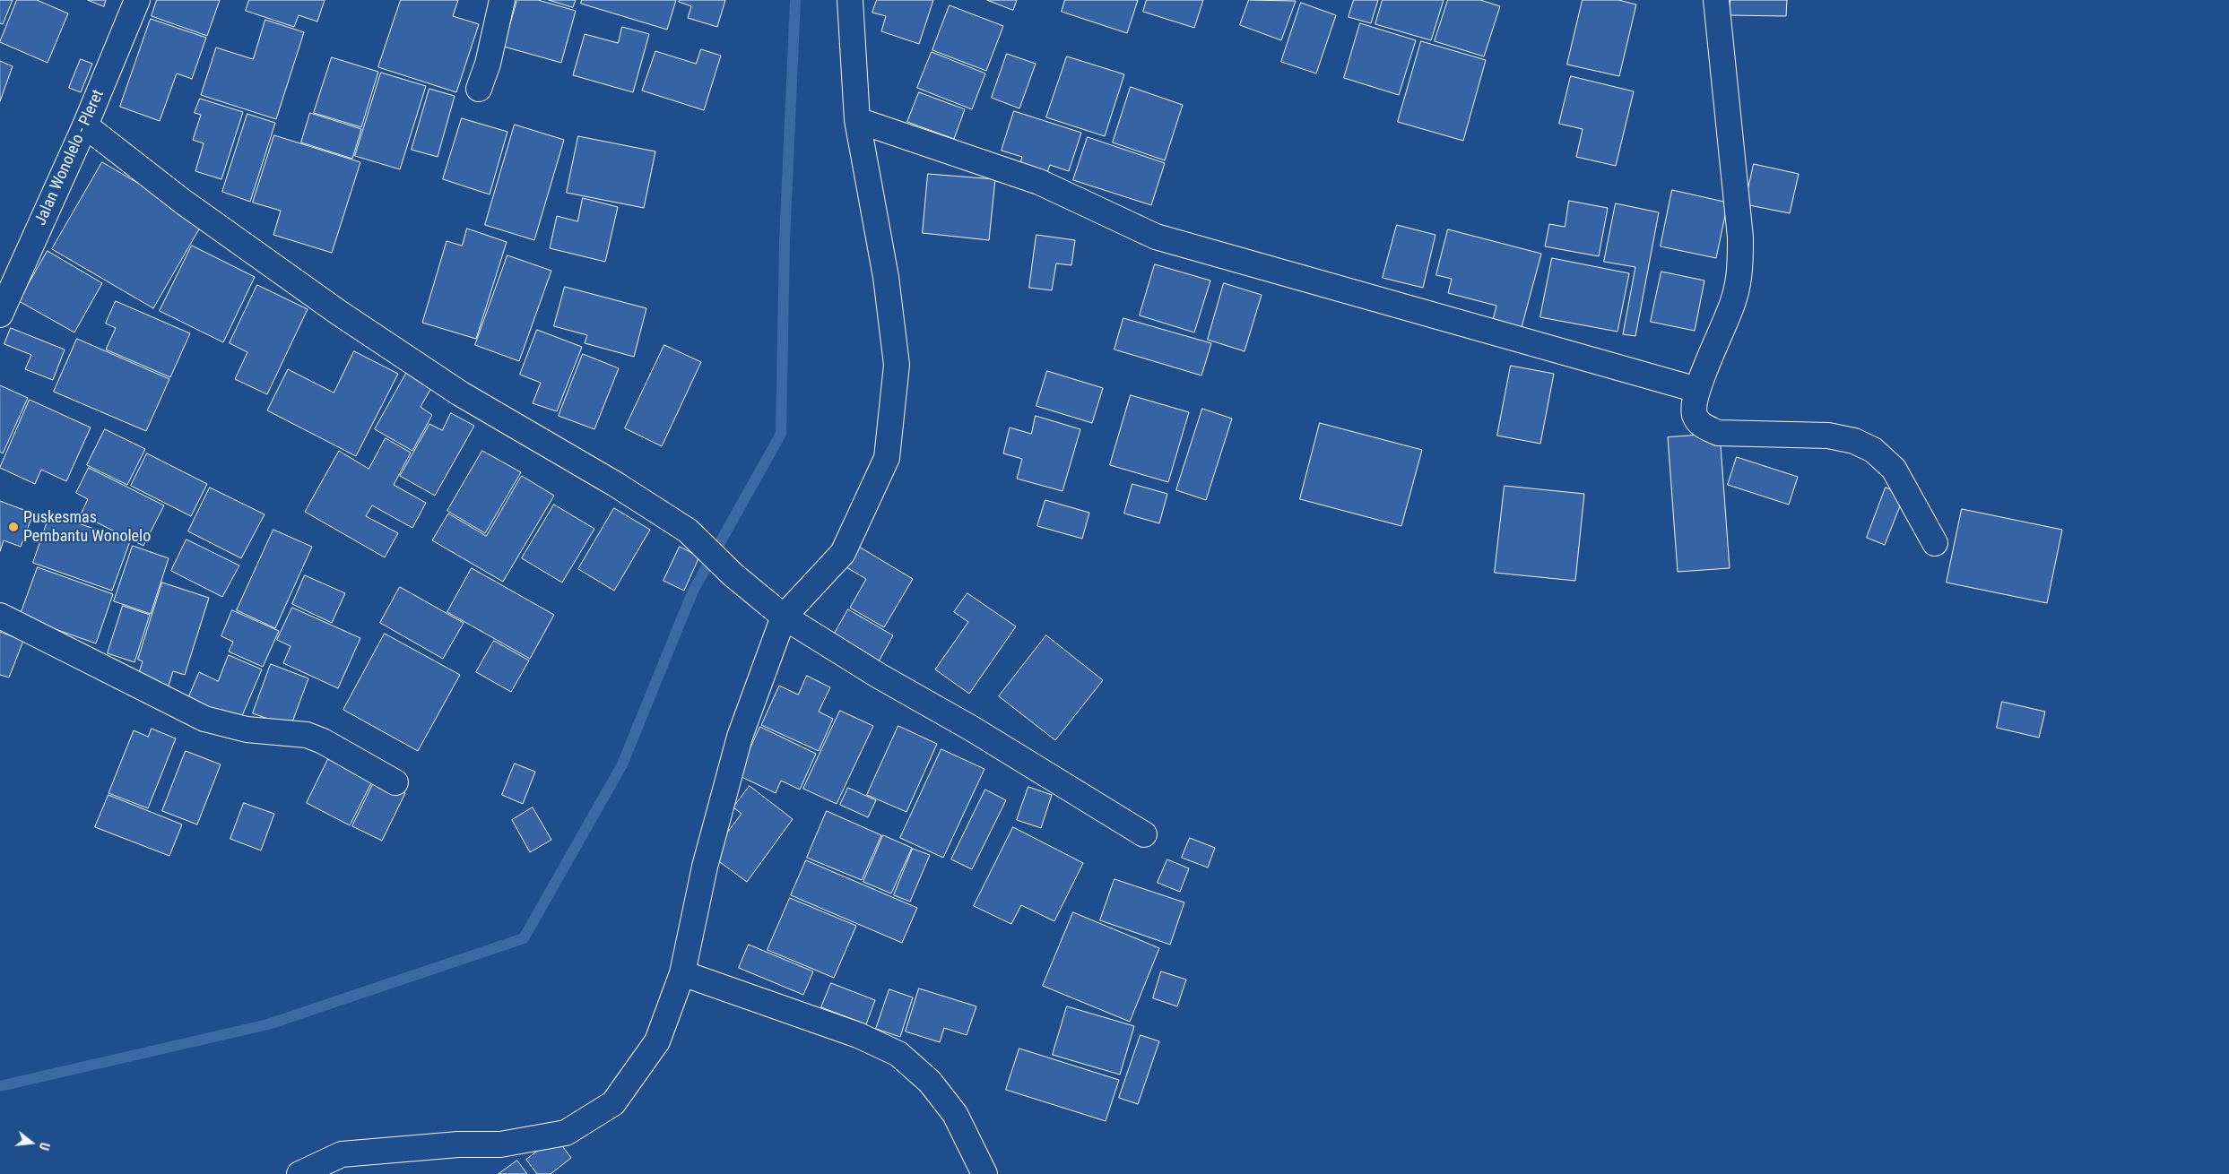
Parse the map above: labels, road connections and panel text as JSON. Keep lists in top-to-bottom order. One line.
{"streets":{"street":["Jalan Wonolelo - Pleret"]},"places":["Puskesmas Pembantu Wonolelo"],"north":"right"}
